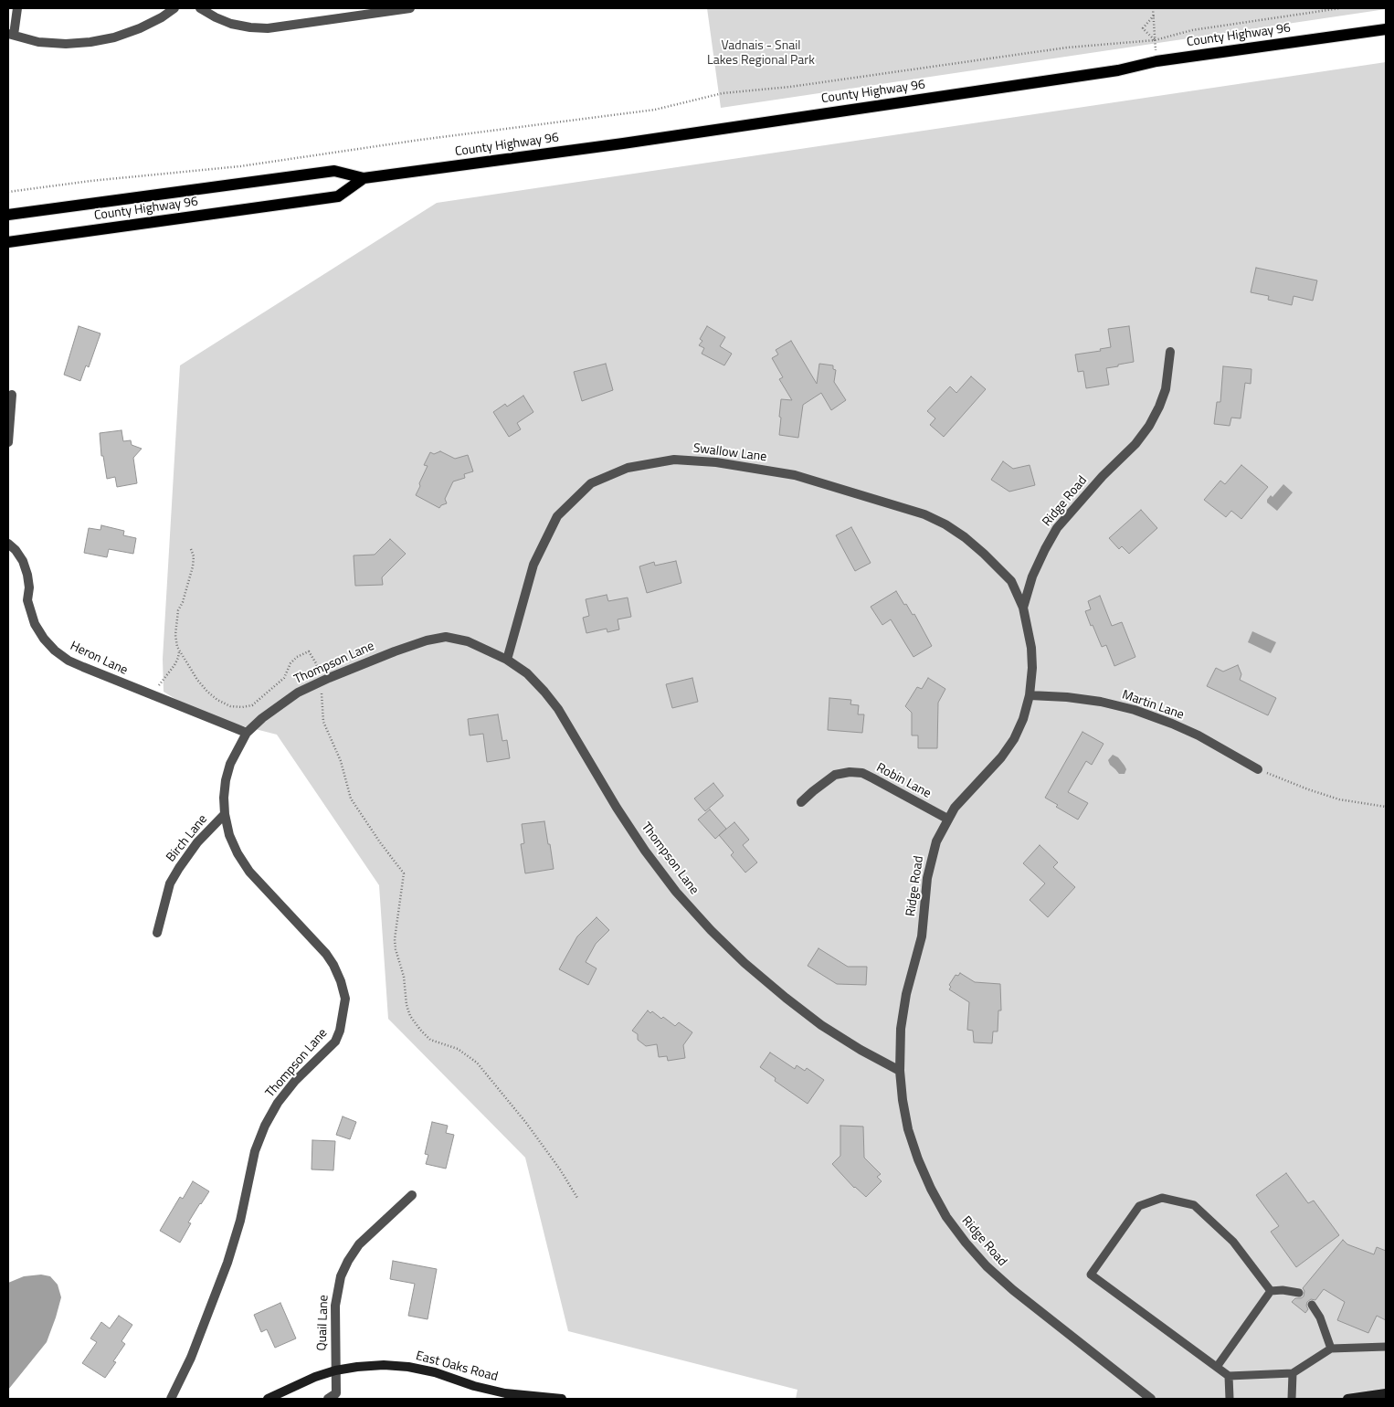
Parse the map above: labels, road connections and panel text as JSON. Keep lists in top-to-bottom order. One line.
{"streets":{"main road":["County Highway 96"],"street":["Swallow Lane","Ridge Road","Heron Lane","Thompson Lane","Martin Lane","Robin Lane","Birch Lane","Quail Lane","East Oaks Road"]},"crossings":[["Swallow Lane","Ridge Road"],["Swallow Lane","Thompson Lane"],["Ridge Road","Thompson Lane"],["Ridge Road","Martin Lane"],["Ridge Road","Robin Lane"],["Heron Lane","Thompson Lane"],["Thompson Lane","Birch Lane"],["Quail Lane","East Oaks Road"]],"parks":["Vadnais - Snail Lakes Regional Park"]}
